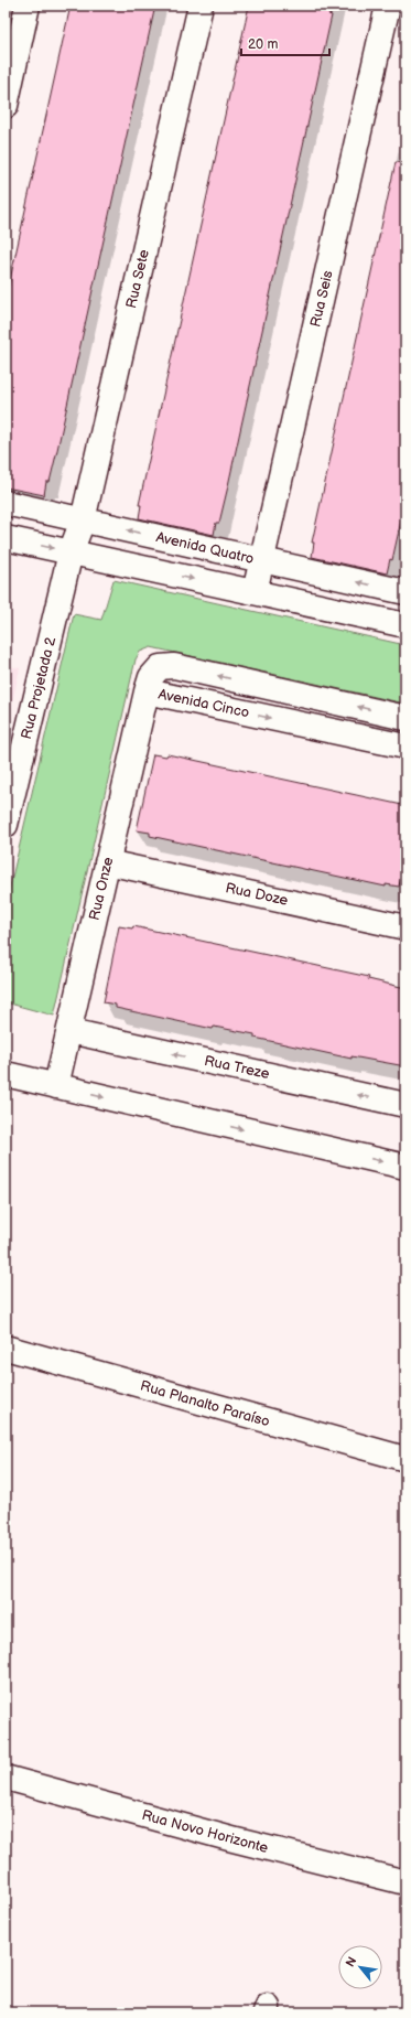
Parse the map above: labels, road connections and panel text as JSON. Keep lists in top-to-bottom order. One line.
{"streets":{"street":["Rua Sete","Rua Seis","Avenida Quatro","Rua Projetada 2","Avenida Cinco","Rua Onze","Rua Doze","Rua Treze","Rua Planalto Paraíso","Rua Novo Horizonte"]},"crossings":[["Rua Sete","Avenida Quatro"],["Rua Sete","Rua Projetada 2"],["Rua Seis","Avenida Quatro"],["Avenida Cinco","Rua Onze"],["Rua Onze","Rua Doze"],["Rua Onze","Rua Treze"]],"scale_bar":"20 m","north":"top left"}
